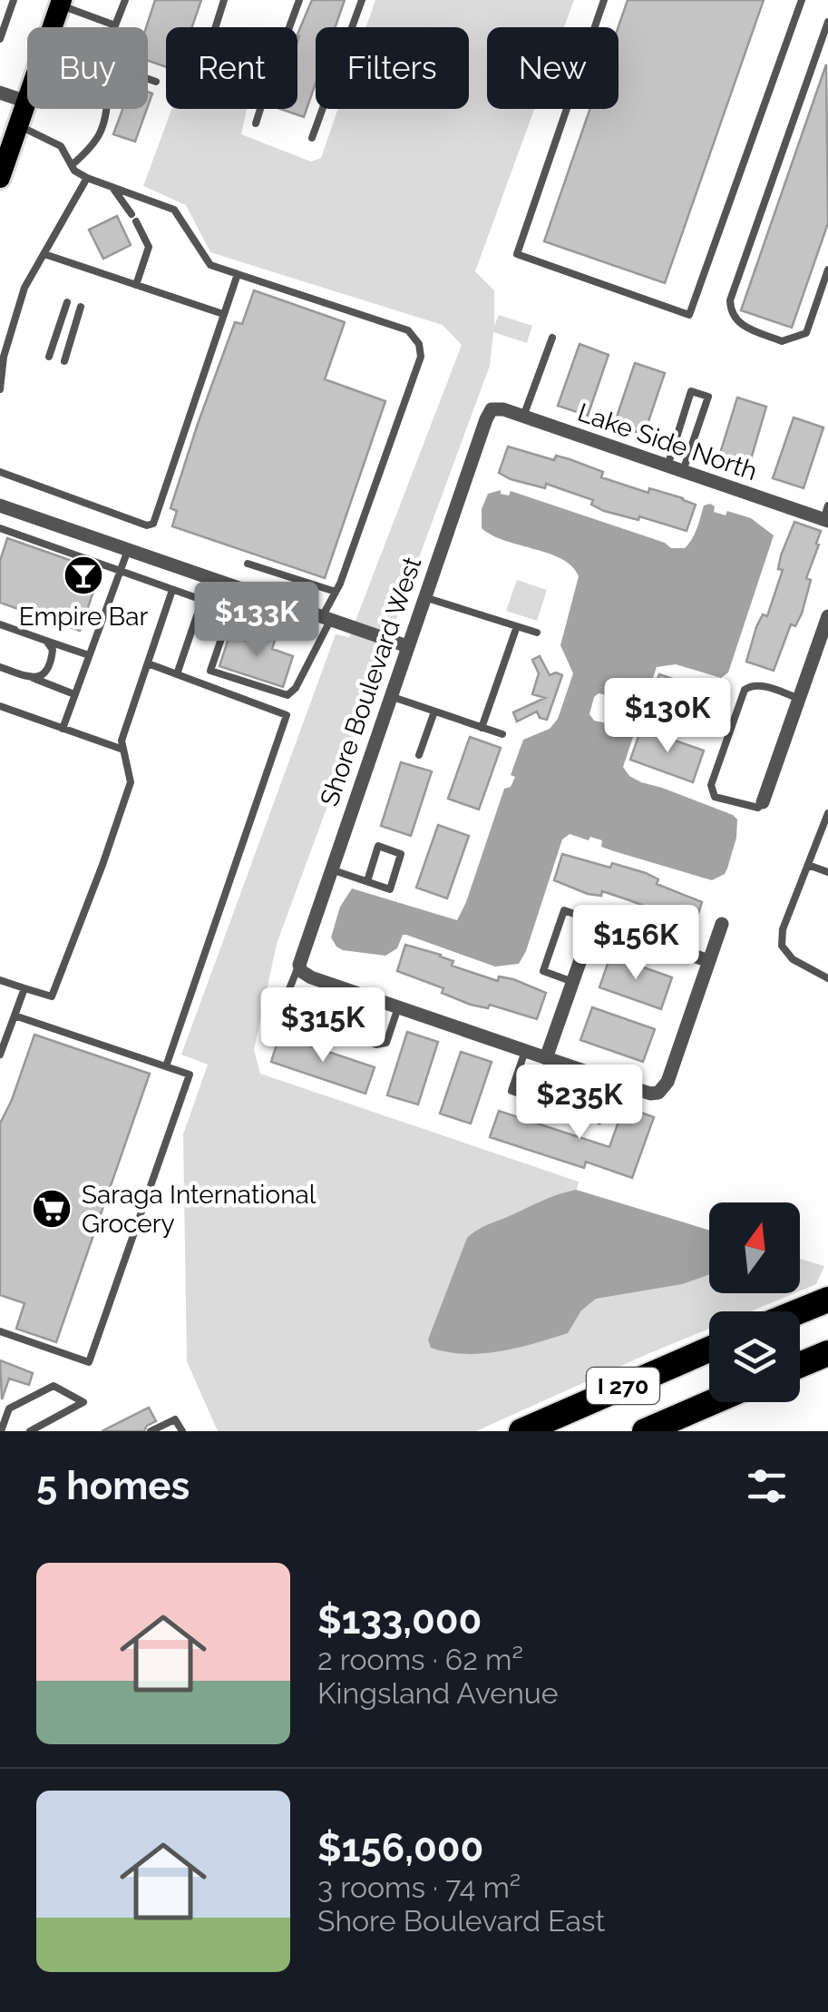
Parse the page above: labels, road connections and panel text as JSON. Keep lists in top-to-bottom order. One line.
{"streets":{"highway":["I 270"],"street":["Lake Side North","Shore Boulevard West"]},"crossings":[["Lake Side North","Shore Boulevard West"]],"places":{"bar":["Empire Bar"],"supermarket":["Saraga International Grocery"]},"north":"top","page":{"chip":["Buy","Rent","Filters","New"],"price":["$133K","$130K","$156K","$315K","$235K"],"heading":"5 homes","list":[{"name":"$133,000","note":"2 rooms · 62 m² · Kingsland Avenue"},{"name":"$156,000","note":"3 rooms · 74 m² · Shore Boulevard East"}]}}
